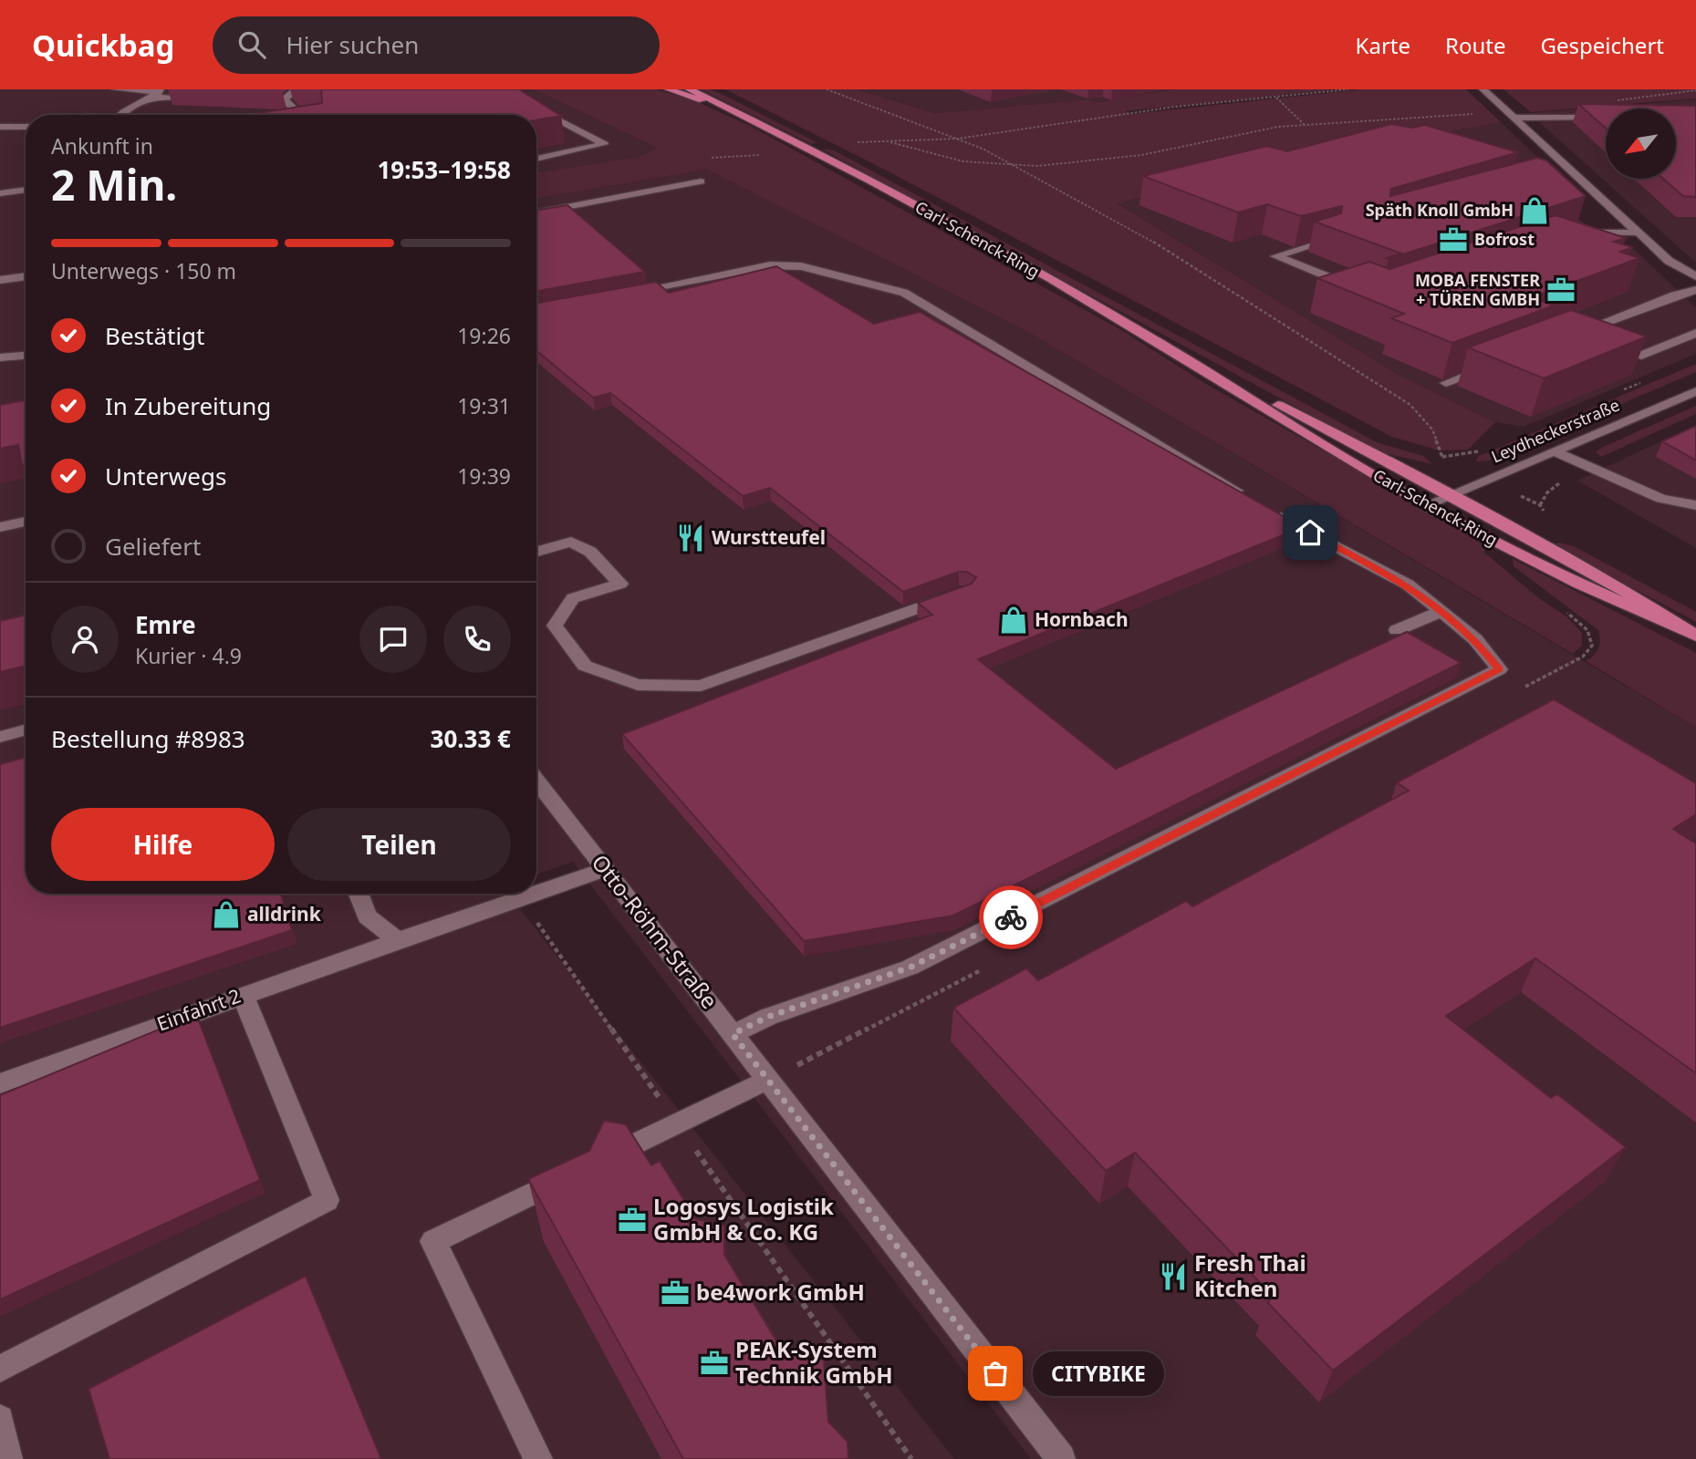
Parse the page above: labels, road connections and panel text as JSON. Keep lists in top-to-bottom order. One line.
{"streets":{"main road":["Carl-Schenck-Ring"],"street":["Leydheckerstraße","Otto-Röhm-Straße","Einfahrt 2"]},"crossings":[["Carl-Schenck-Ring","Leydheckerstraße"],["Otto-Röhm-Straße","Einfahrt 2"]],"places":{"shop":["Späth Knoll GmbH","Hornbach","alldrink"],"office":["Bofrost","MOBA FENSTER + TÜREN GMBH","Logosys Logistik GmbH & Co. KG","be4work GmbH","PEAK-System Technik GmbH"],"restaurant":["Wurstteufel","Fresh Thai Kitchen"],"other":["CITYBIKE"]},"north":"bottom left","page":{"header":"Quickbag","search":"Hier suchen","nav":["Karte","Route","Gespeichert"],"heading":["2 Min.","Ankunft in","19:53–19:58"],"panel":["Emre","Kurier · 4.9","Bestellung #8983","30.33 €"],"bar":"Unterwegs · 150 m","list":[["Bestätigt","19:26"],["In Zubereitung","19:31"],["Unterwegs","19:39"],"Geliefert"],"buttons":["Hilfe","Teilen"],"bubble":"CITYBIKE"}}
